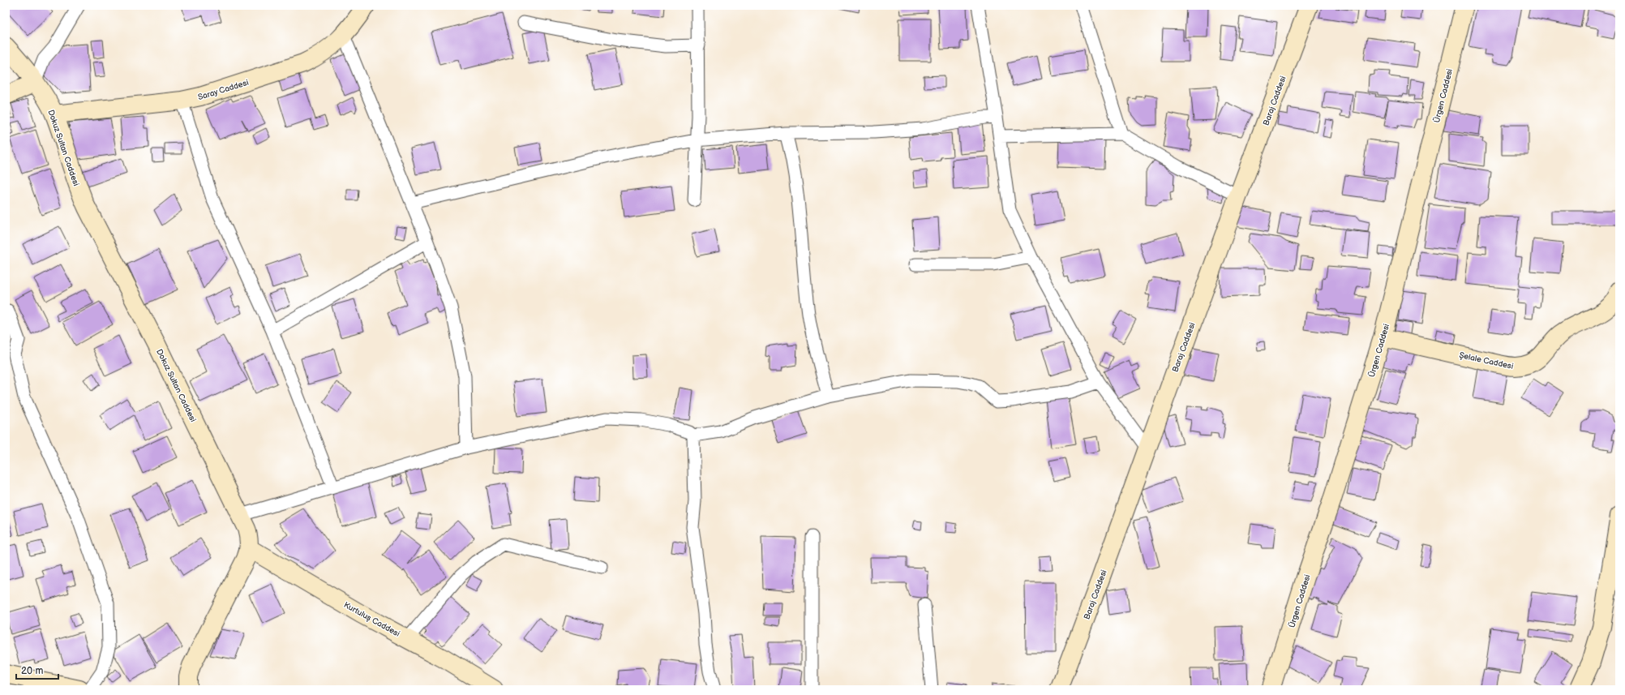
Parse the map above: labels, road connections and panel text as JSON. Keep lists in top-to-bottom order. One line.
{"streets":{"street":["Saray Caddesi","Ürgen Caddesi","Baraj Caddesi","Dokuz Sultan Caddesi","Şelale Caddesi","Kurtuluş Caddesi"]},"crossings":[["Saray Caddesi","Dokuz Sultan Caddesi"],["Ürgen Caddesi","Şelale Caddesi"],["Dokuz Sultan Caddesi","Kurtuluş Caddesi"]],"scale_bar":"20 m"}
